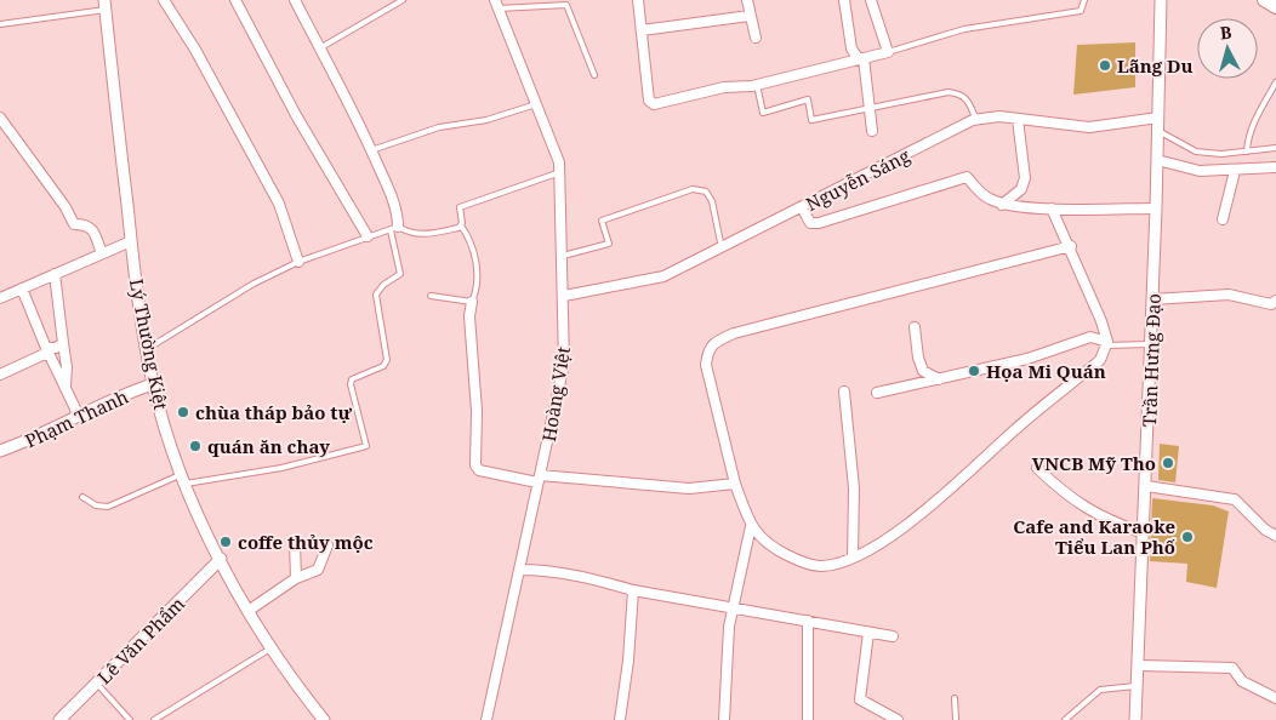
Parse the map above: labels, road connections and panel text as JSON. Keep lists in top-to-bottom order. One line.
{"streets":{"street":["Nguyễn Sáng","Lý Thường Kiệt","Trần Hưng Đạo","Hoàng Việt","Phạm Thanh","Lê Văn Phẩm"]},"crossings":[["Nguyễn Sáng","Trần Hưng Đạo"],["Nguyễn Sáng","Hoàng Việt"],["Lý Thường Kiệt","Phạm Thanh"],["Lý Thường Kiệt","Lê Văn Phẩm"]],"places":["Lãng Du","Họa Mi Quán","chùa tháp bảo tự","quán ăn chay","VNCB Mỹ Tho","Cafe and Karaoke Tiểu Lan Phố","coffe thủy mộc"],"north":"top"}
